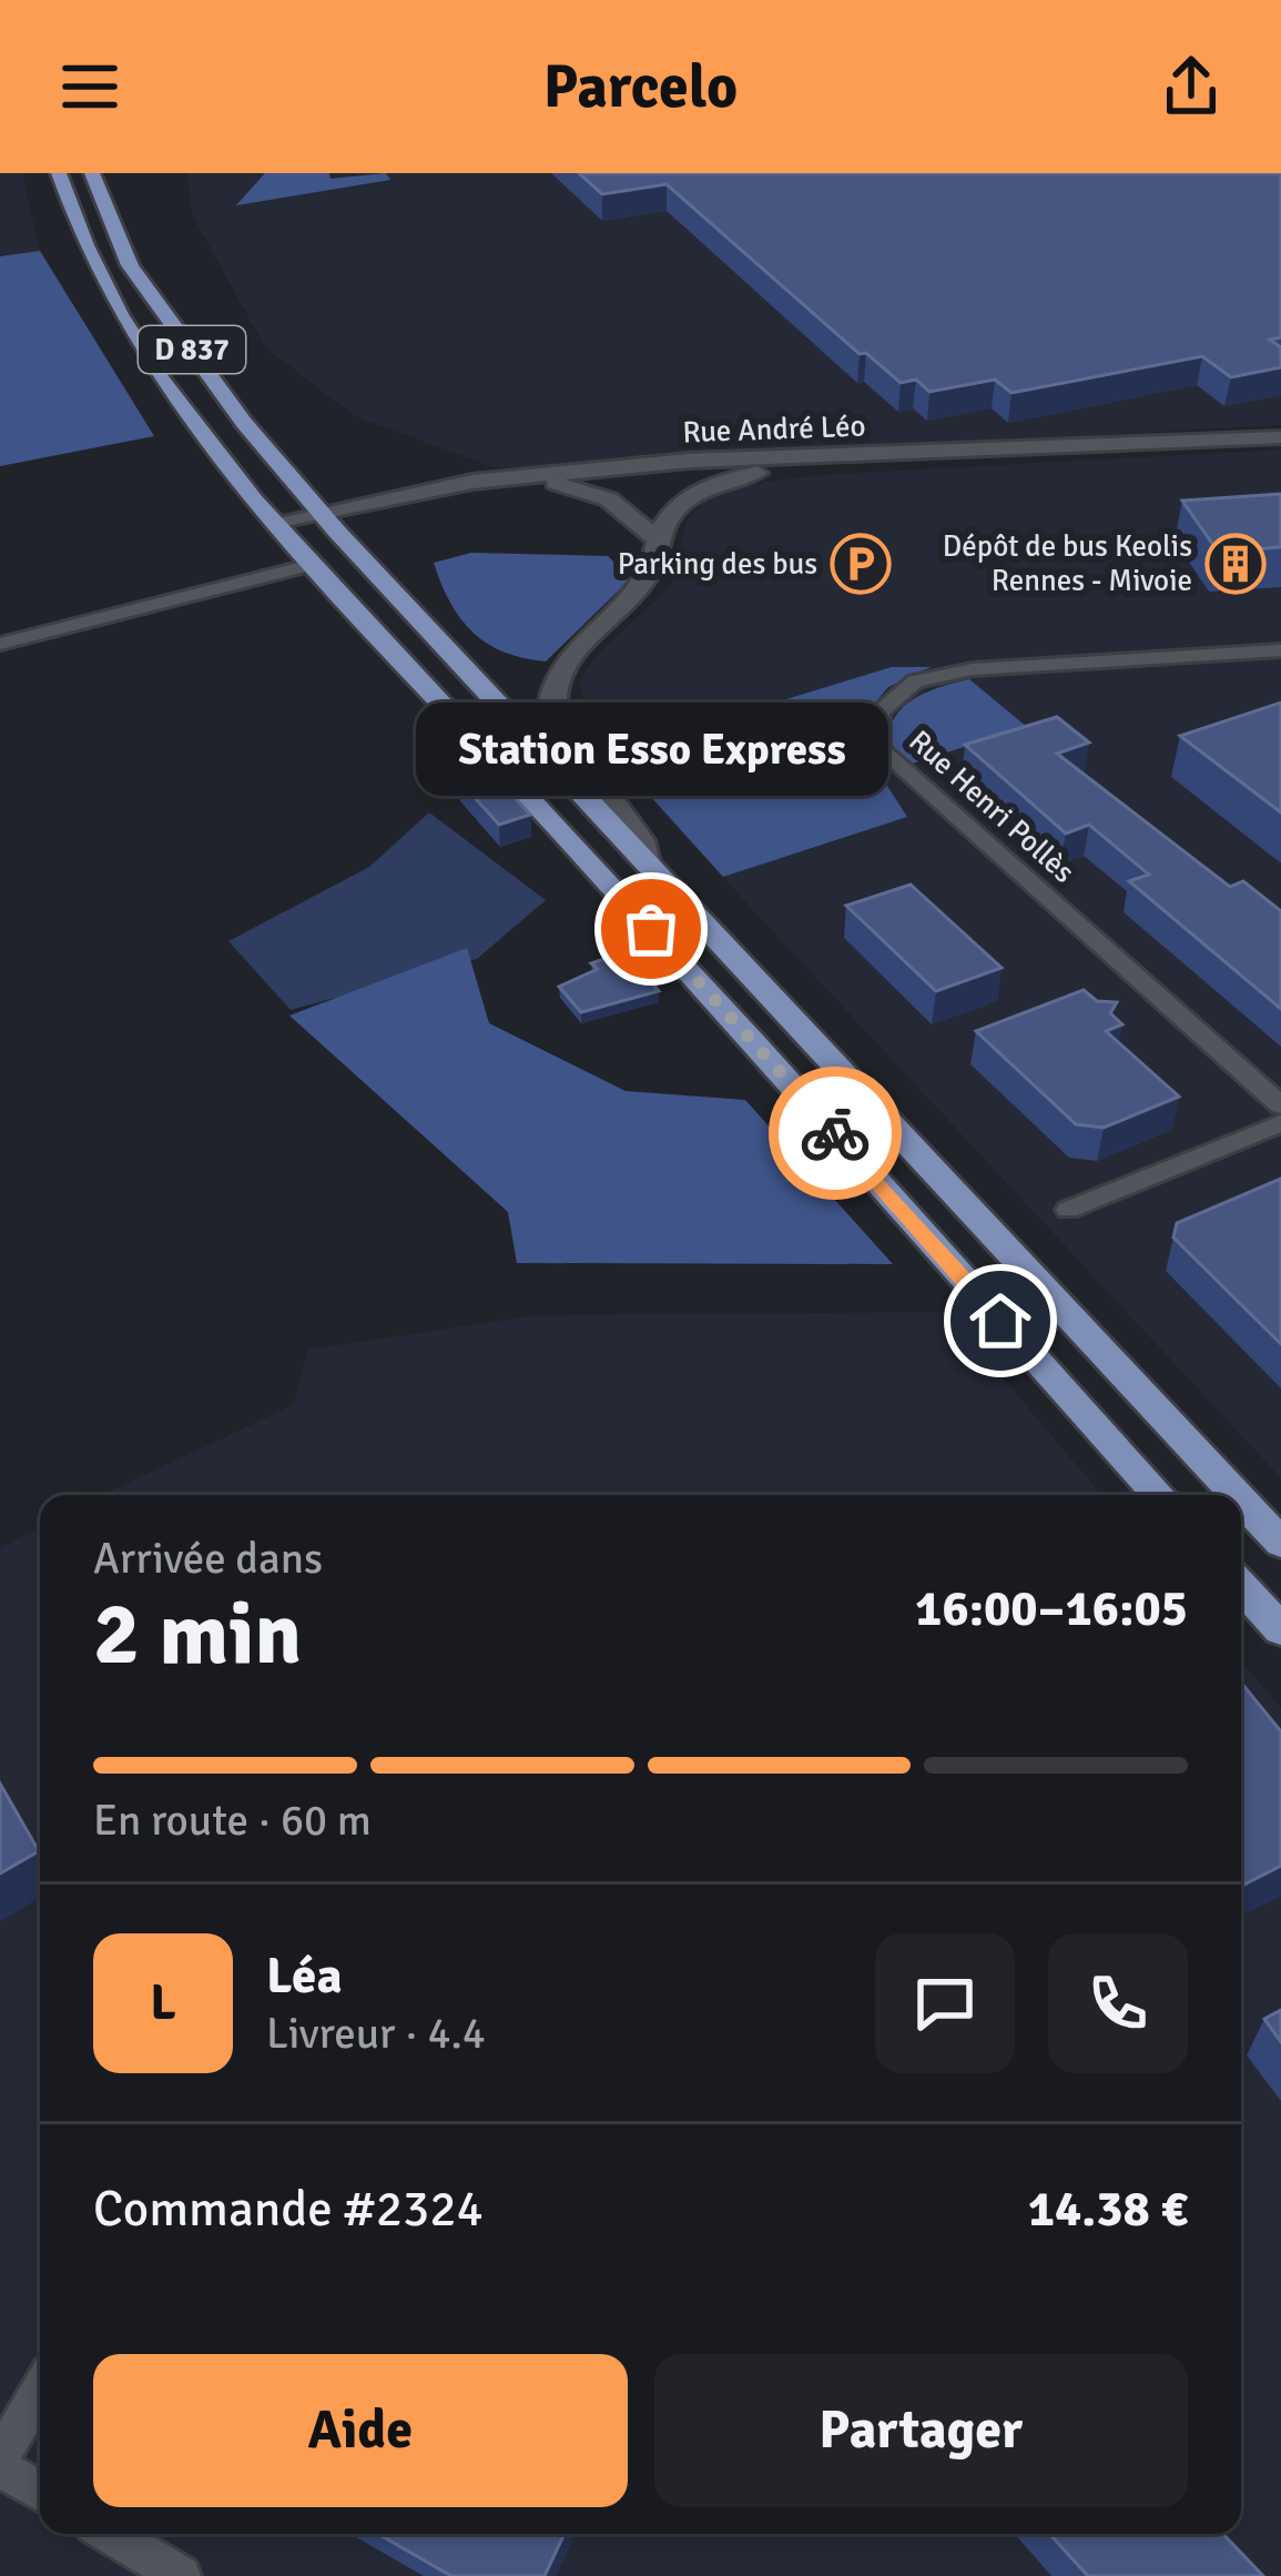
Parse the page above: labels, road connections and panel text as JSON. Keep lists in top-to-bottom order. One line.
{"streets":{"main road":["D 837"],"street":["Rue André Léo","Rue Henri Pollès"]},"crossings":[["D 837","Rue André Léo"]],"places":{"parking":["Parking des bus"],"building":["Dépôt de bus Keolis Rennes - Mivoie"],"other":["Station Esso Express"]},"page":{"header":"Parcelo","bubble":"Station Esso Express","heading":["2 min","Arrivée dans","16:00–16:05"],"panel":["Léa","Livreur · 4.4","Commande #2324","14.38 €"],"bar":"En route · 60 m","round":"L","buttons":["Aide","Partager"]}}
